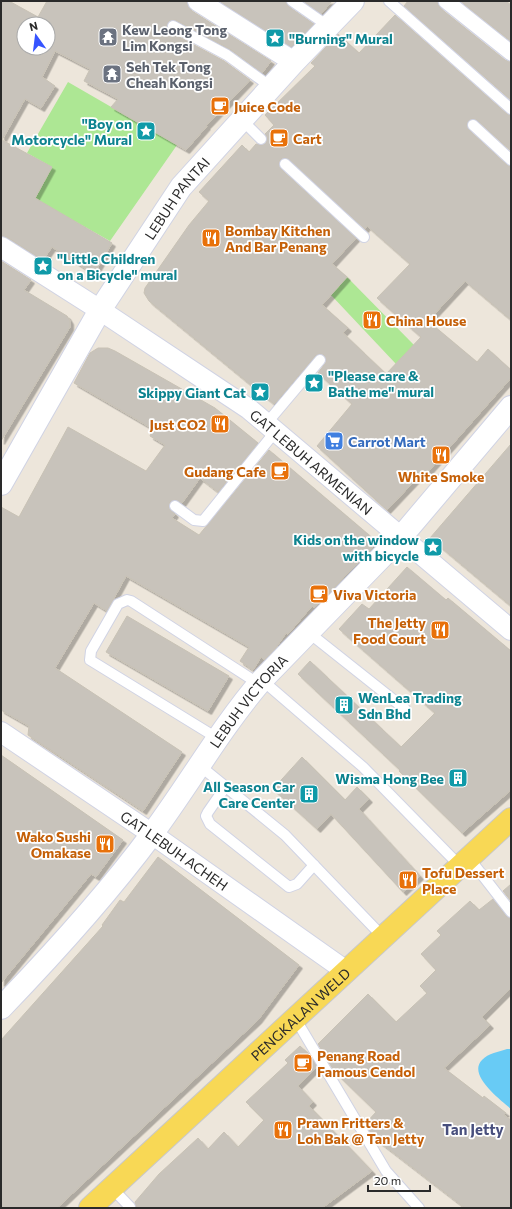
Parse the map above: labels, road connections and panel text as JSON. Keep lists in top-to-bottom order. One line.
{"streets":{"main road":["PENGKALAN WELD"],"street":["LEBUH PANTAI","GAT LEBUH ARMENIAN","LEBUH VICTORIA","GAT LEBUH ACHEH"]},"crossings":[["LEBUH PANTAI","GAT LEBUH ARMENIAN"],["GAT LEBUH ARMENIAN","LEBUH VICTORIA"],["LEBUH VICTORIA","GAT LEBUH ACHEH"],["GAT LEBUH ACHEH","PENGKALAN WELD"]],"districts":["Tan Jetty"],"places":{"temple":["Kew Leong Tong Lim Kongsi","Seh Tek Tong Cheah Kongsi"],"place":["\"Burning\" Mural","\"Boy on Motorcycle\" Mural","\"Little Children on a Bicycle\" mural","\"Please care & Bathe me\" mural","Skippy Giant Cat","Kids on the window with bicycle"],"cafe":["Juice Code","Cart","Gudang Cafe","Viva Victoria","Penang Road Famous Cendol"],"restaurant":["Bombay Kitchen And Bar Penang","China House","Just CO2","White Smoke","The Jetty Food Court","Wako Sushi Omakase","Tofu Dessert Place","Prawn Fritters & Loh Bak @ Tan Jetty"],"supermarket":["Carrot Mart"],"building":["WenLea Trading Sdn Bhd","Wisma Hong Bee","All Season Car Care Center"]},"scale_bar":"20 m","north":"top"}
